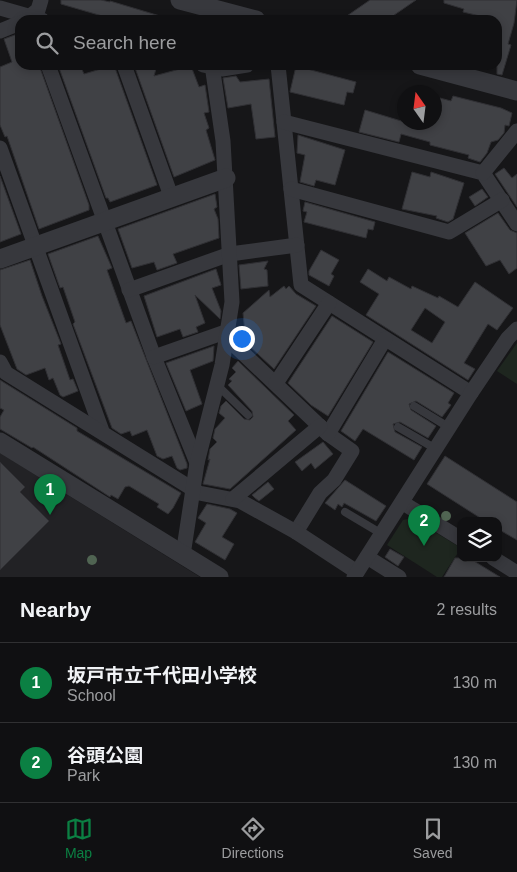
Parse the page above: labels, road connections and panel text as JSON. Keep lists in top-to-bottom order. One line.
{"north":"top","page":{"search":"Search here","pins":["1","2"],"heading":["Nearby","2 results"],"list":[{"mark":"1","name":"坂戸市立千代田小学校","note":"School","value":"130 m"},{"mark":"2","name":"谷頭公園","note":"Park","value":"130 m"}],"nav":["Map","Directions","Saved"]}}
